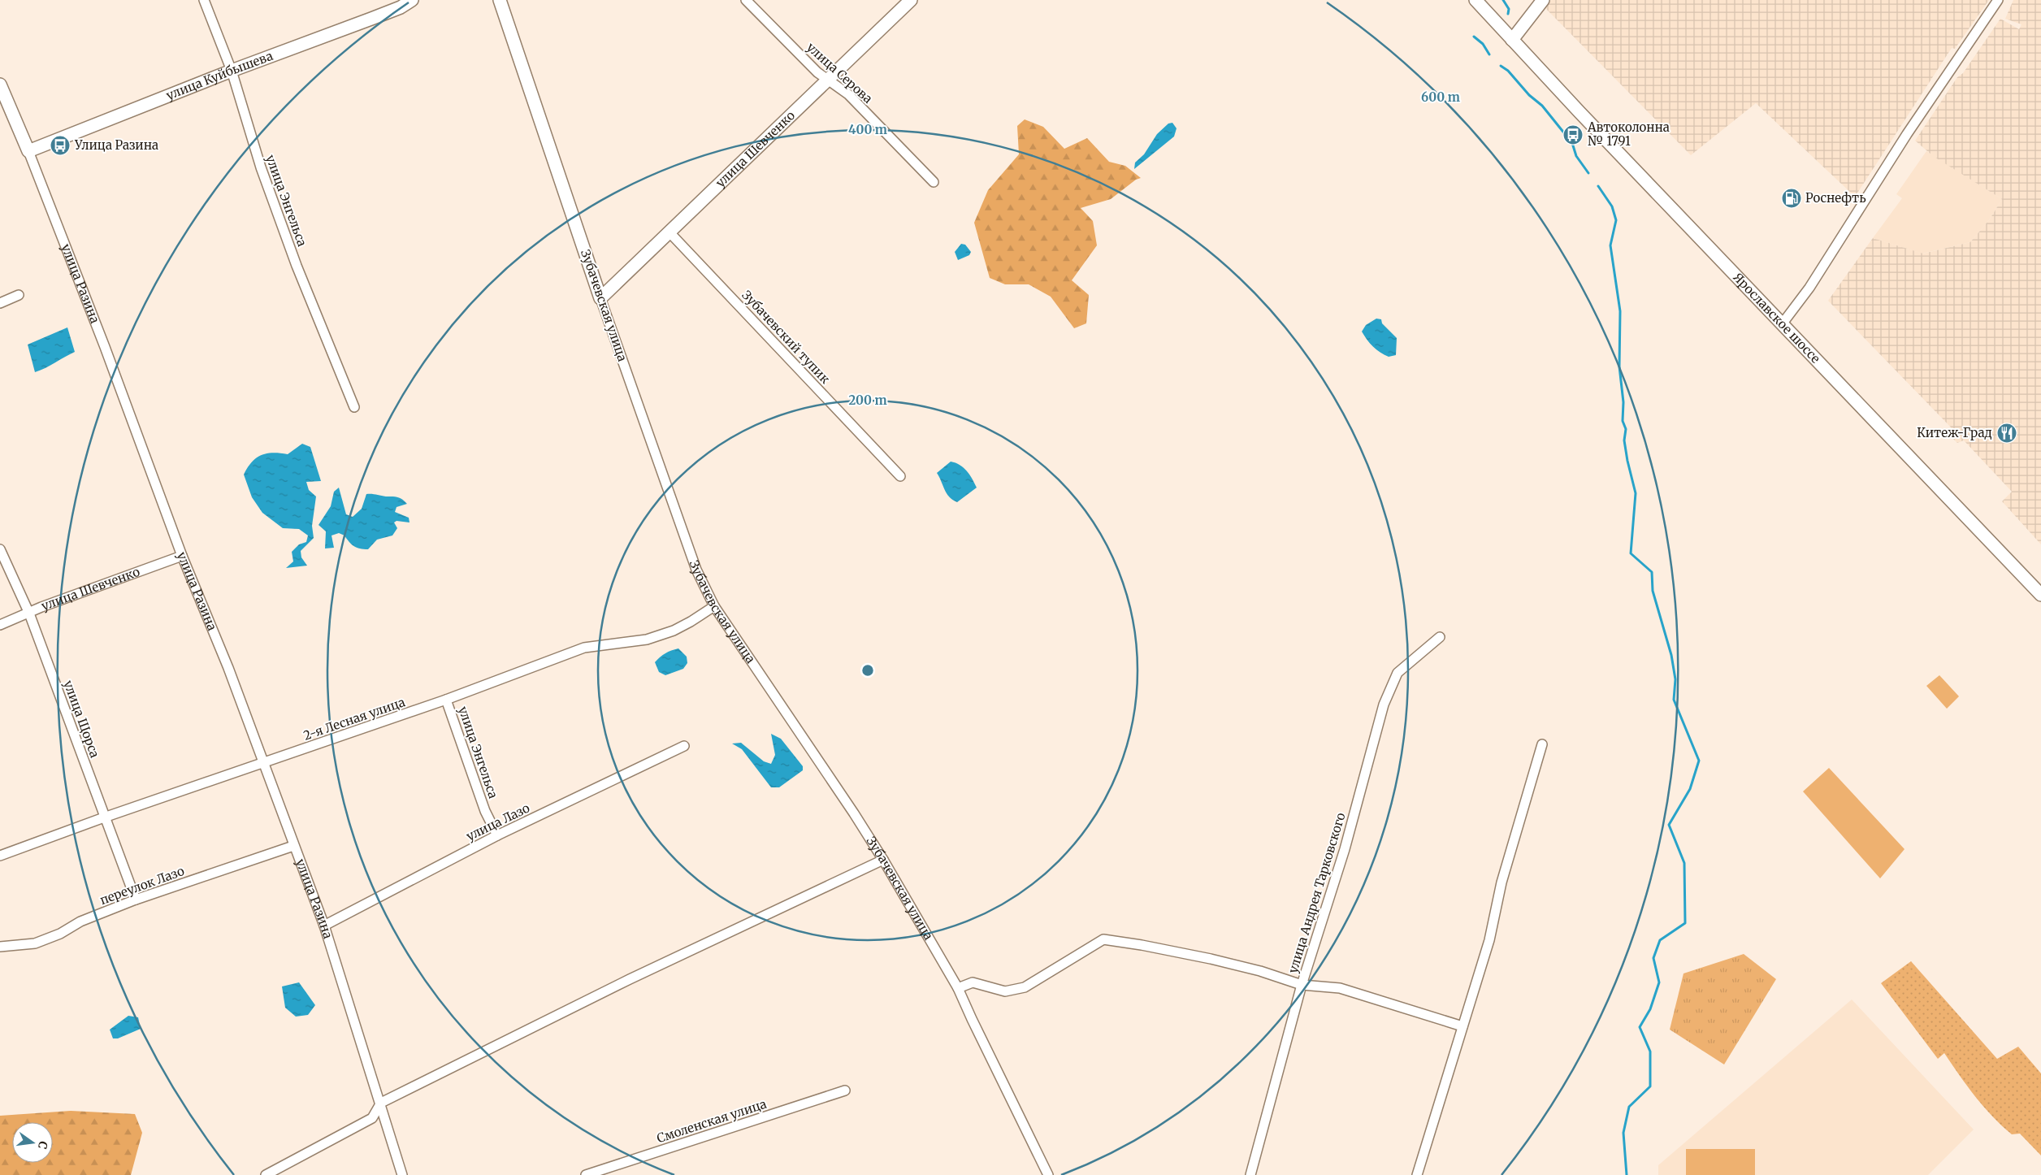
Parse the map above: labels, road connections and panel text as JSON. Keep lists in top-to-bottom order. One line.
{"streets":{"street":["улица Серова","улица Куйбышева","улица Шевченко","улица Энгельса","улица Разина","Зубачевская улица","Ярославское шоссе","Зубачевский тупик","улица Щорса","2-я Лесная улица","улица Лазо","переулок Лазо","улица Андрея Тарковского","Смоленская улица"]},"crossings":[["улица Серова","улица Шевченко"],["улица Куйбышева","улица Энгельса"],["улица Куйбышева","улица Разина"],["улица Шевченко","улица Разина"],["улица Шевченко","Зубачевская улица"],["улица Шевченко","Зубачевский тупик"],["улица Шевченко","улица Щорса"],["улица Энгельса","2-я Лесная улица"],["улица Энгельса","улица Лазо"],["улица Разина","2-я Лесная улица"],["улица Разина","улица Лазо"],["улица Разина","переулок Лазо"],["Зубачевская улица","2-я Лесная улица"],["улица Щорса","2-я Лесная улица"],["улица Щорса","переулок Лазо"]],"places":{"bus stop":["Автоколонна № 1791","Улица Разина"],"fuel station":["Роснефть"],"restaurant":["Китеж-Град"]},"north":"right","rings":["600 m","400 m","200 m"]}
